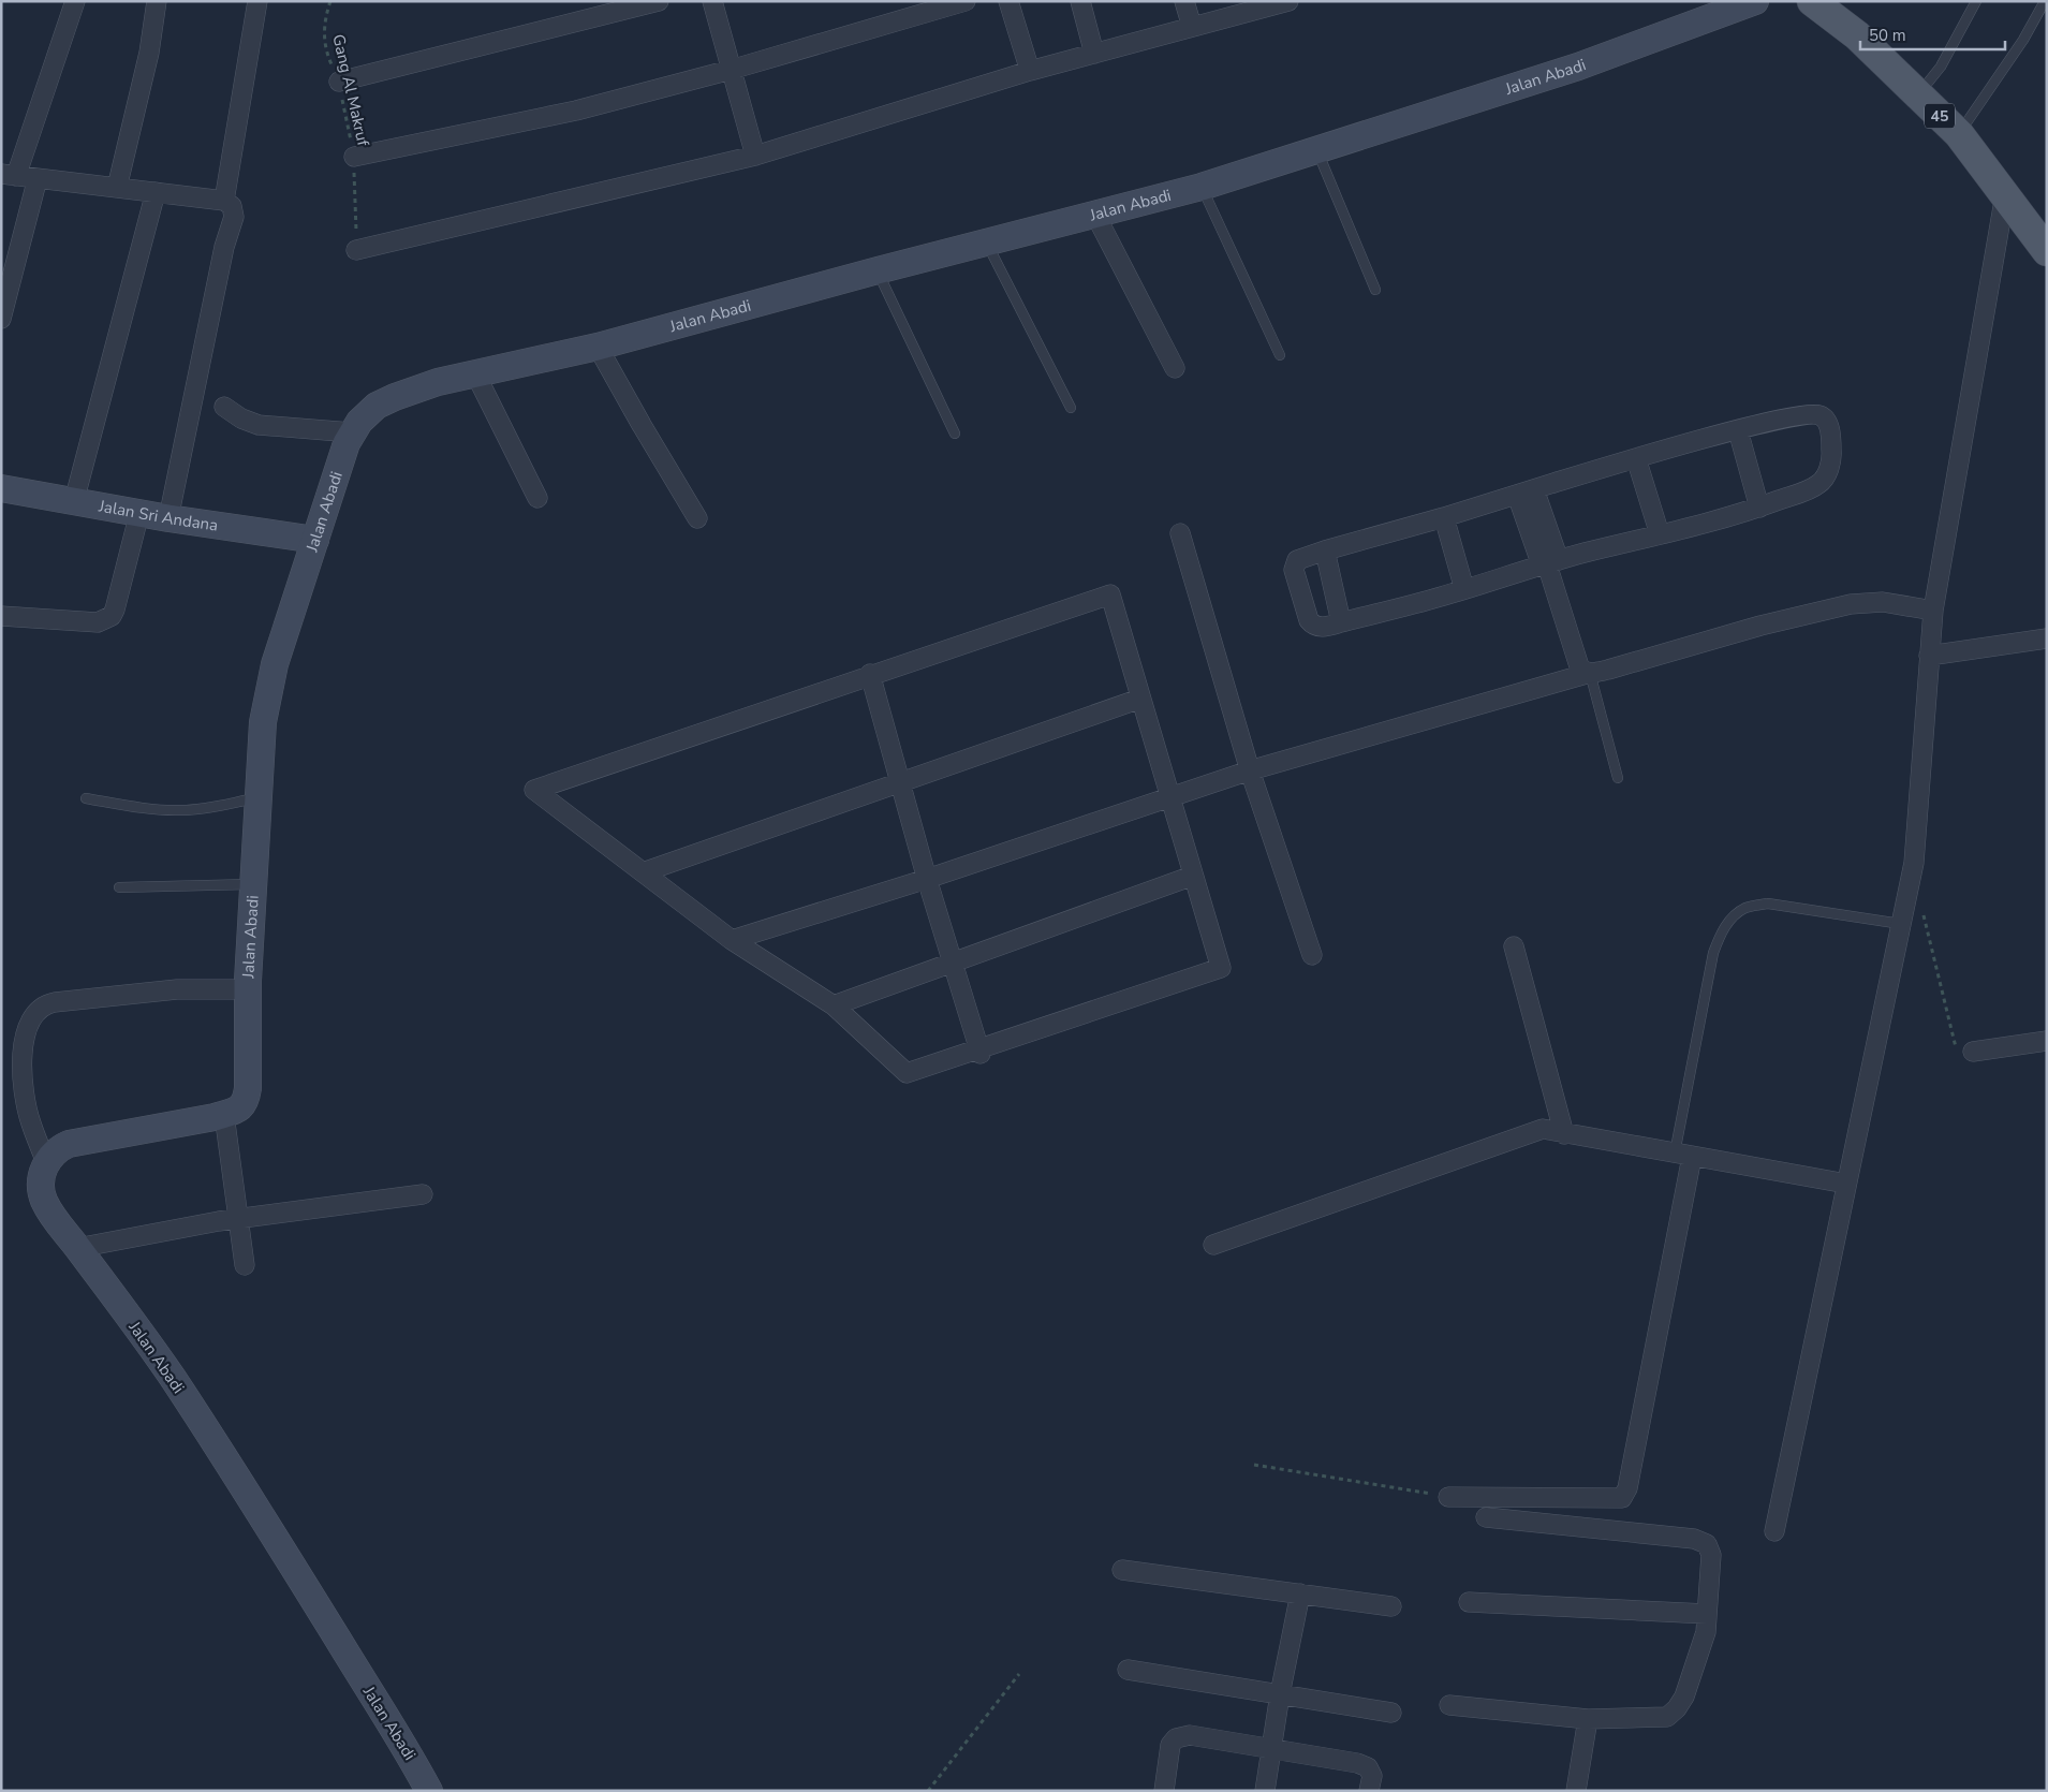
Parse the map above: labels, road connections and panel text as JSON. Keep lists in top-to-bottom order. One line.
{"streets":{"main road":["45"],"street":["Jalan Abadi","Jalan Sri Andana"],"path":["Gang Al Makruf"]},"crossings":[["Jalan Abadi","Jalan Sri Andana"]],"scale_bar":"50 m"}
